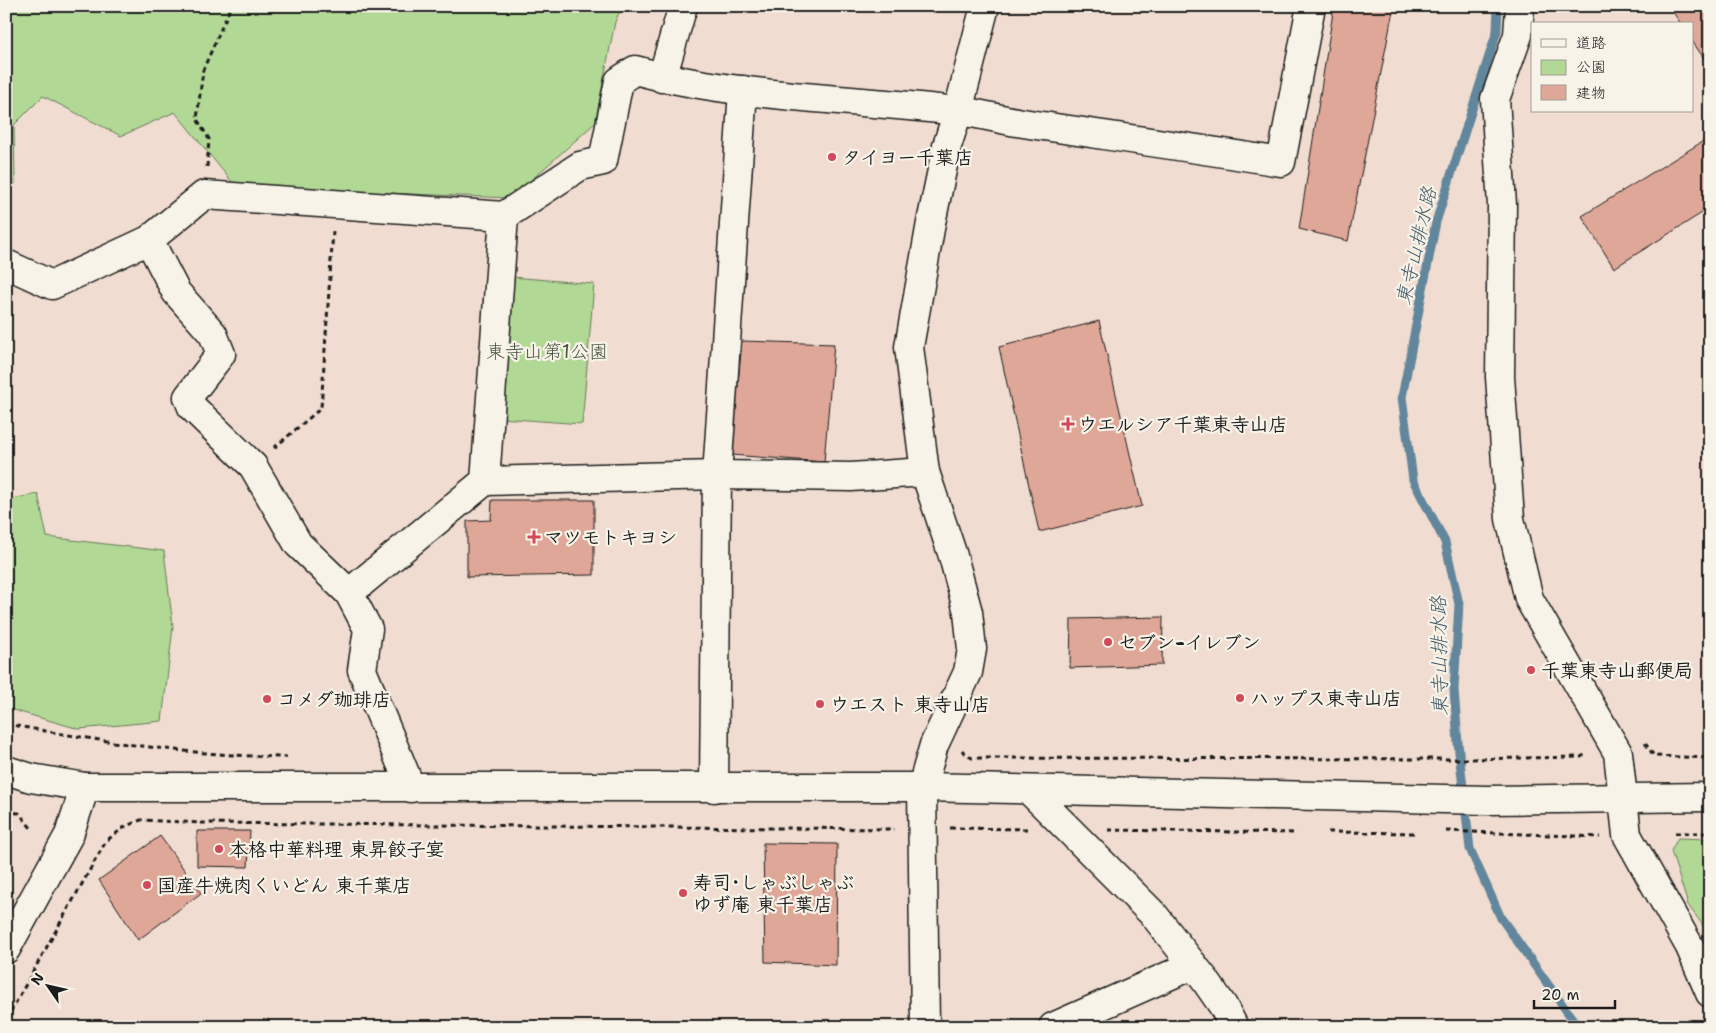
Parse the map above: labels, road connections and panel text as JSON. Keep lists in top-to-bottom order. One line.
{"water":["東寺山排水路"],"parks":["東寺山第1公園"],"places":{"other":["タイヨー千葉店","セブン-イレブン","千葉東寺山郵便局","ハップス東寺山店","コメダ珈琲店","ウエスト 東寺山店","本格中華料理 東昇餃子宴","国産牛焼肉くいどん 東千葉店","寿司･しゃぶしゃぶ ゆず庵 東千葉店"],"health":["ウエルシア千葉東寺山店","マツモトキヨシ"]},"legend":["道路","公園","建物"],"scale_bar":"20 m","north":"top left"}
